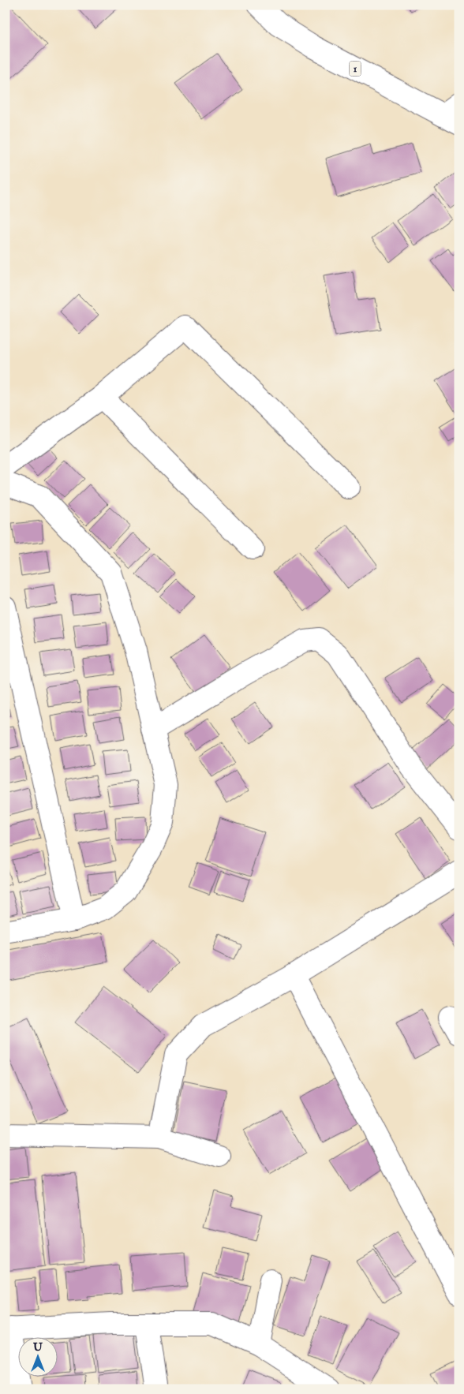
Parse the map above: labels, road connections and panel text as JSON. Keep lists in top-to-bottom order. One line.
{"streets":{"main road":["1"]},"north":"top"}
